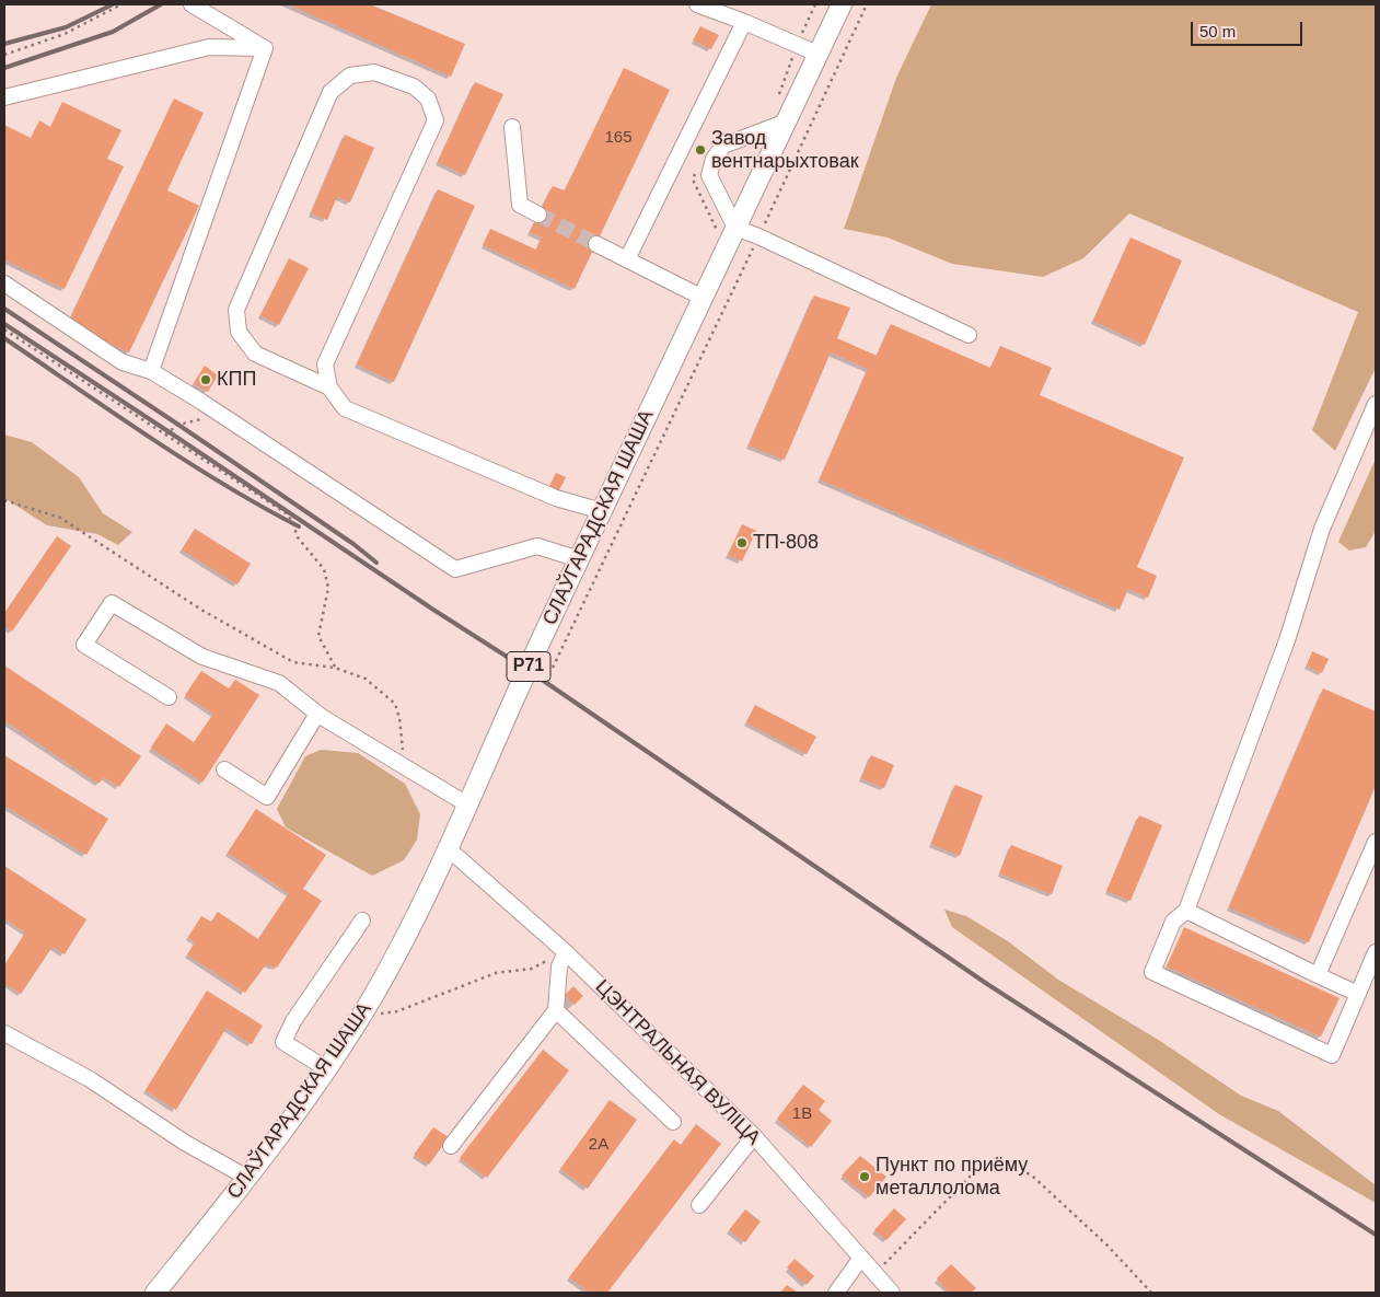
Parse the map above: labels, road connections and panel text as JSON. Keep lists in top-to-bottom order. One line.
{"streets":{"main road":["СЛАЎГАРАДСКАЯ ШАША","Р71"],"street":["ЦЭНТРАЛЬНАЯ ВУЛІЦА"]},"crossings":[["СЛАЎГАРАДСКАЯ ШАША","ЦЭНТРАЛЬНАЯ ВУЛІЦА"]],"places":["Завод вентнарыхтовак","КПП","ТП-808","Пункт по приёму металлолома"],"house_numbers":["165","1В","2А"],"scale_bar":"50 m"}
